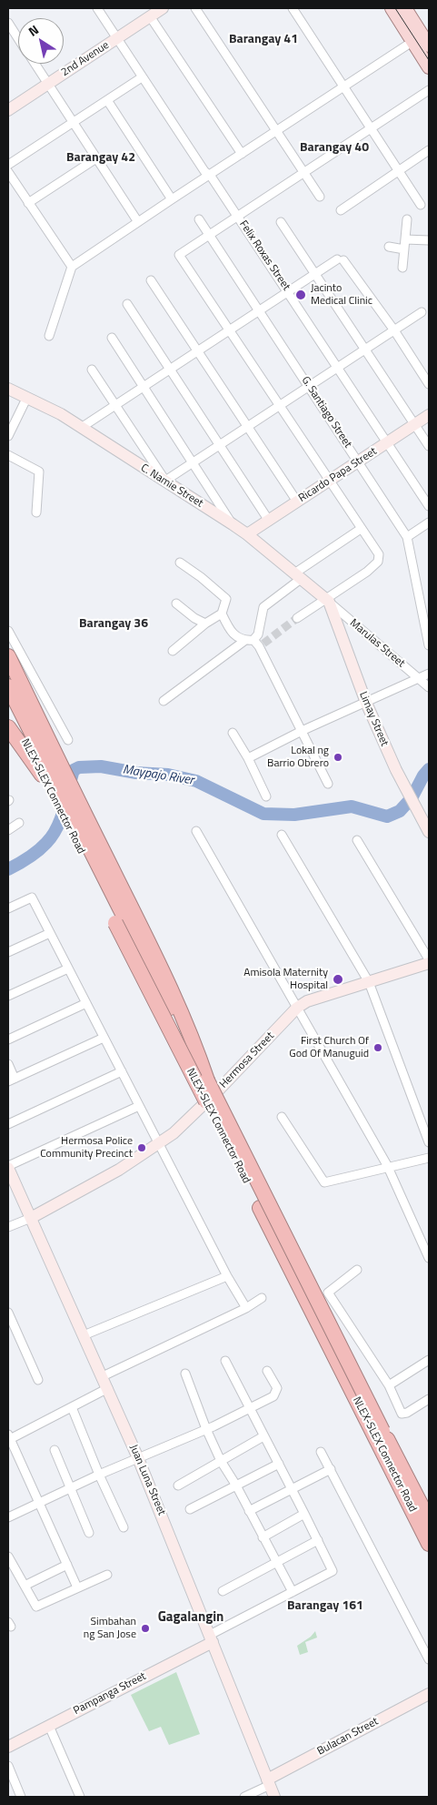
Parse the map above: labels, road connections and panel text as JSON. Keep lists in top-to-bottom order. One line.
{"streets":{"highway":["NLEX-SLEX Connector Road"],"street":["2nd Avenue","Felix Roxas Street","G. Santiago Street","Ricardo Papa Street","C. Namie Street","Marulas Street","Limay Street","Hermosa Street","Juan Luna Street","Pampanga Street","Bulacan Street"]},"crossings":[["2nd Avenue","Felix Roxas Street"],["Felix Roxas Street","Ricardo Papa Street"],["G. Santiago Street","Ricardo Papa Street"],["Ricardo Papa Street","C. Namie Street"],["C. Namie Street","Marulas Street"],["C. Namie Street","Limay Street"],["Marulas Street","Limay Street"],["Hermosa Street","Juan Luna Street"],["Juan Luna Street","Pampanga Street"],["Juan Luna Street","Bulacan Street"]],"districts":["Barangay 41","Barangay 40","Barangay 42","Barangay 36","Barangay 161","Gagalangin"],"water":["Maypajo River"],"places":["Jacinto Medical Clinic","Lokal ng Barrio Obrero","Amisola Maternity Hospital","First Church Of God Of Manuguid","Hermosa Police Community Precinct","Simbahan ng San Jose"],"north":"top left"}
